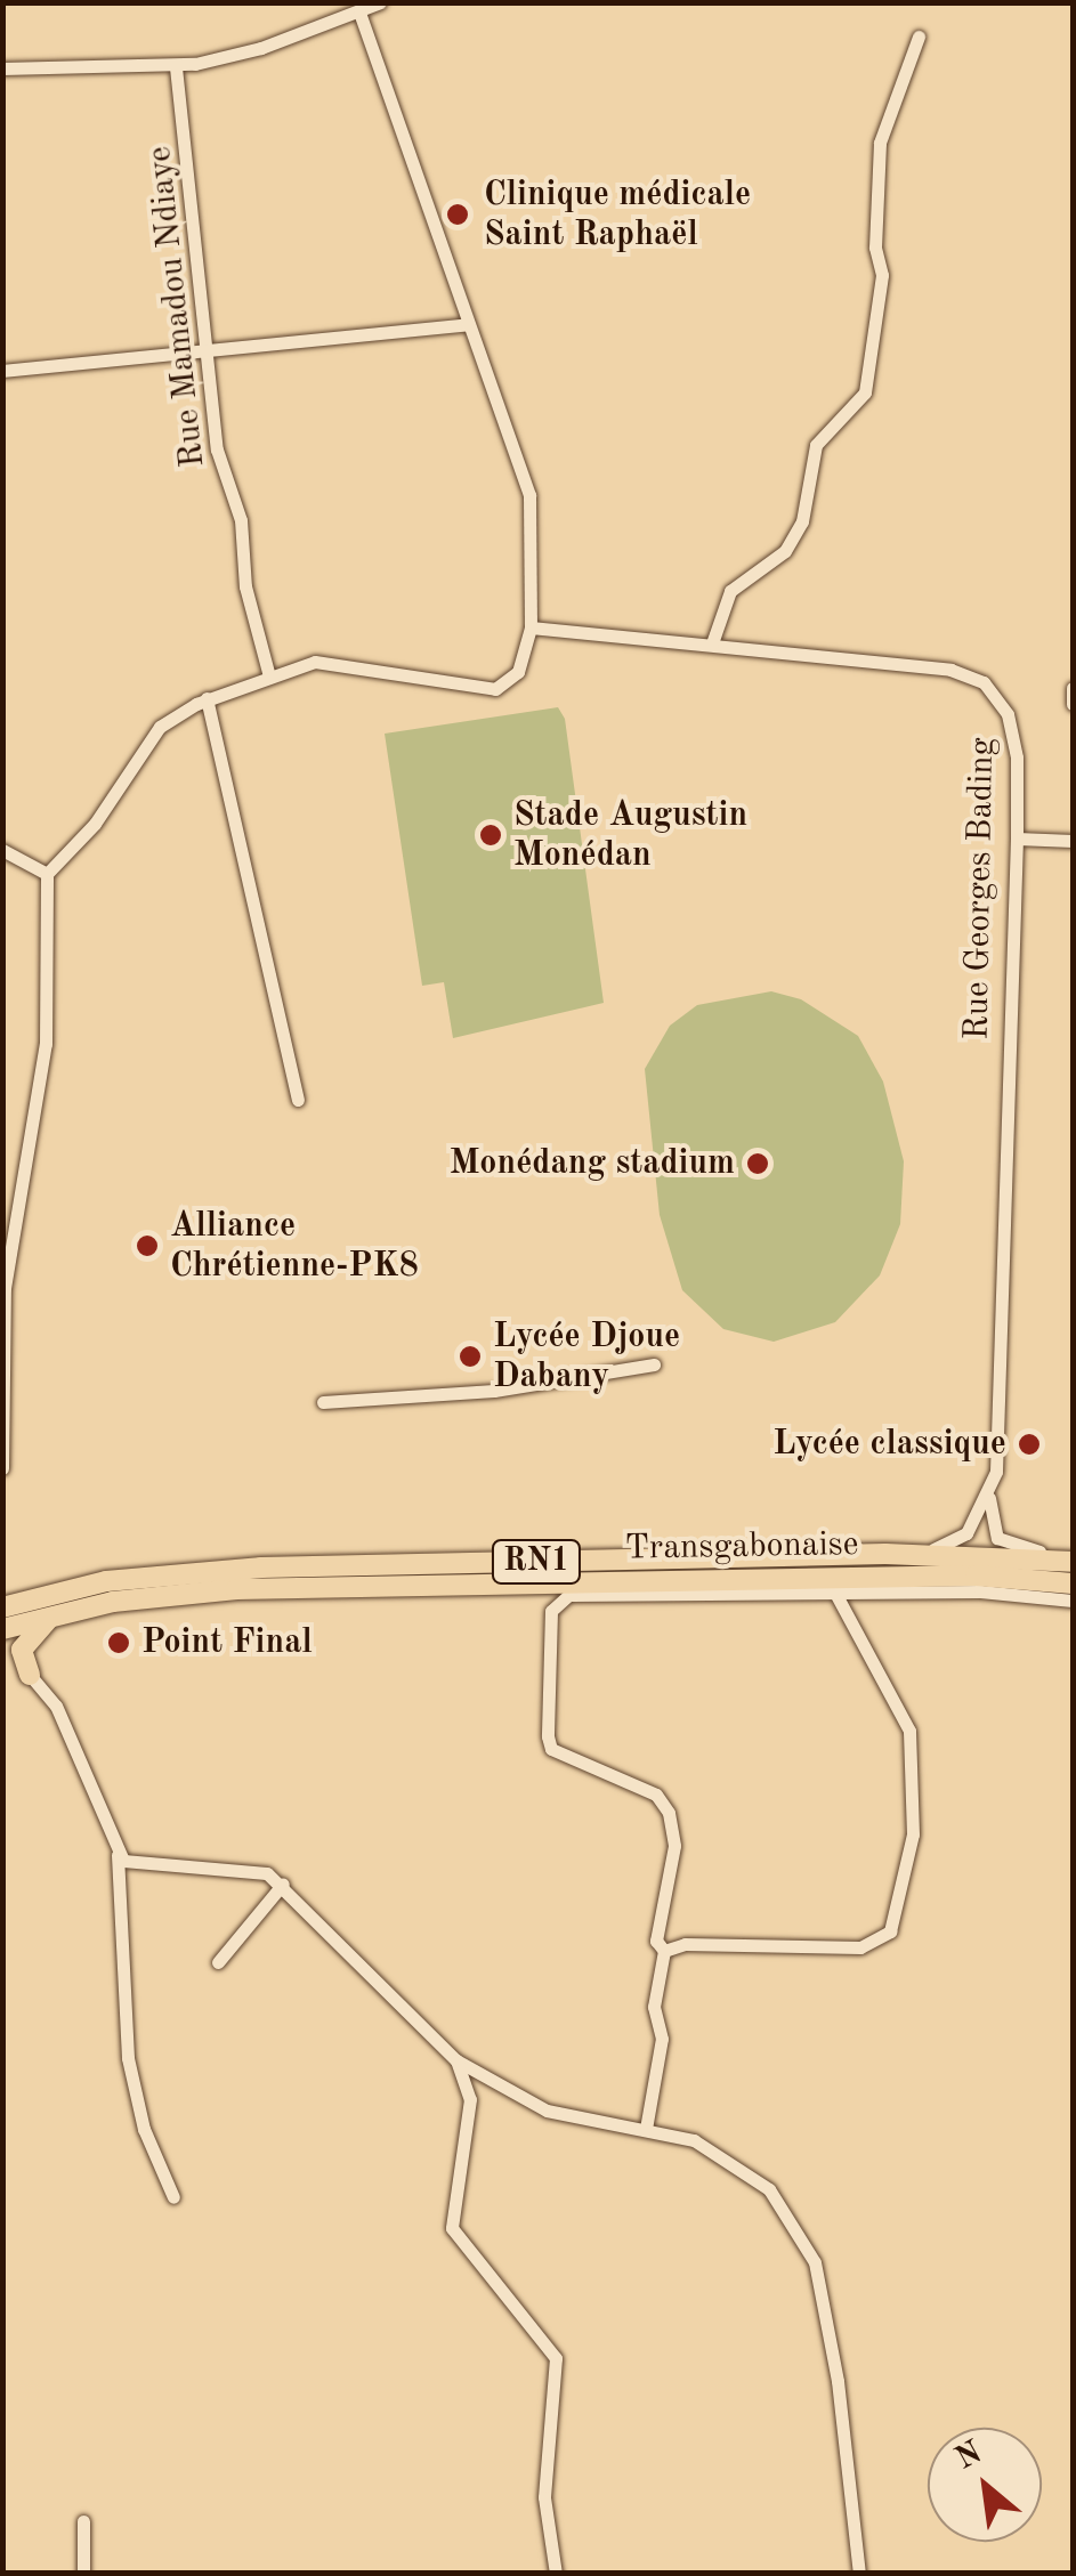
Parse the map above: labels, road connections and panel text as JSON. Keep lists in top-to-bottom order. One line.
{"streets":{"highway":["Transgabonaise","RN1"],"street":["Rue Mamadou Ndiaye","Rue Georges Bading"]},"places":["Clinique médicale Saint Raphaël","Stade Augustin Monédan","Monédang stadium","Alliance Chrétienne-PK8","Lycée Djoue Dabany","Lycée classique","Point Final"],"north":"top left"}
